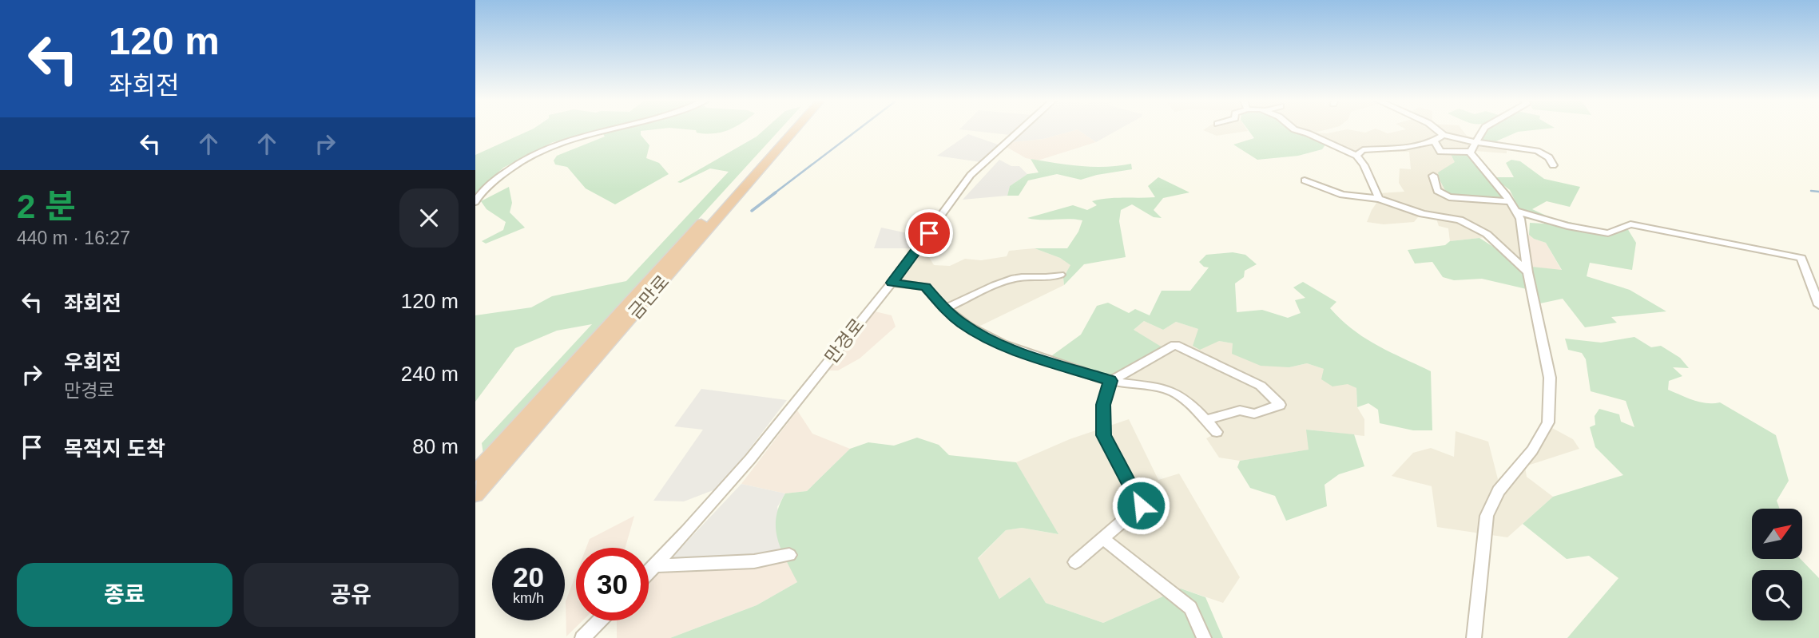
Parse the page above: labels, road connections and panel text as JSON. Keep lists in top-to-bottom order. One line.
{"streets":{"highway":["금만로"],"street":["만경로"]},"north":"top right","page":{"turn":["120 m","좌회전"],"heading":["2 분","440 m · 16:27"],"list":[{"name":"좌회전","value":"120 m"},{"name":"우회전","note":"만경로","value":"240 m"},{"name":"목적지 도착","value":"80 m"}],"speed":"20 km/h","limit":"30","buttons":["종료","공유"]}}
